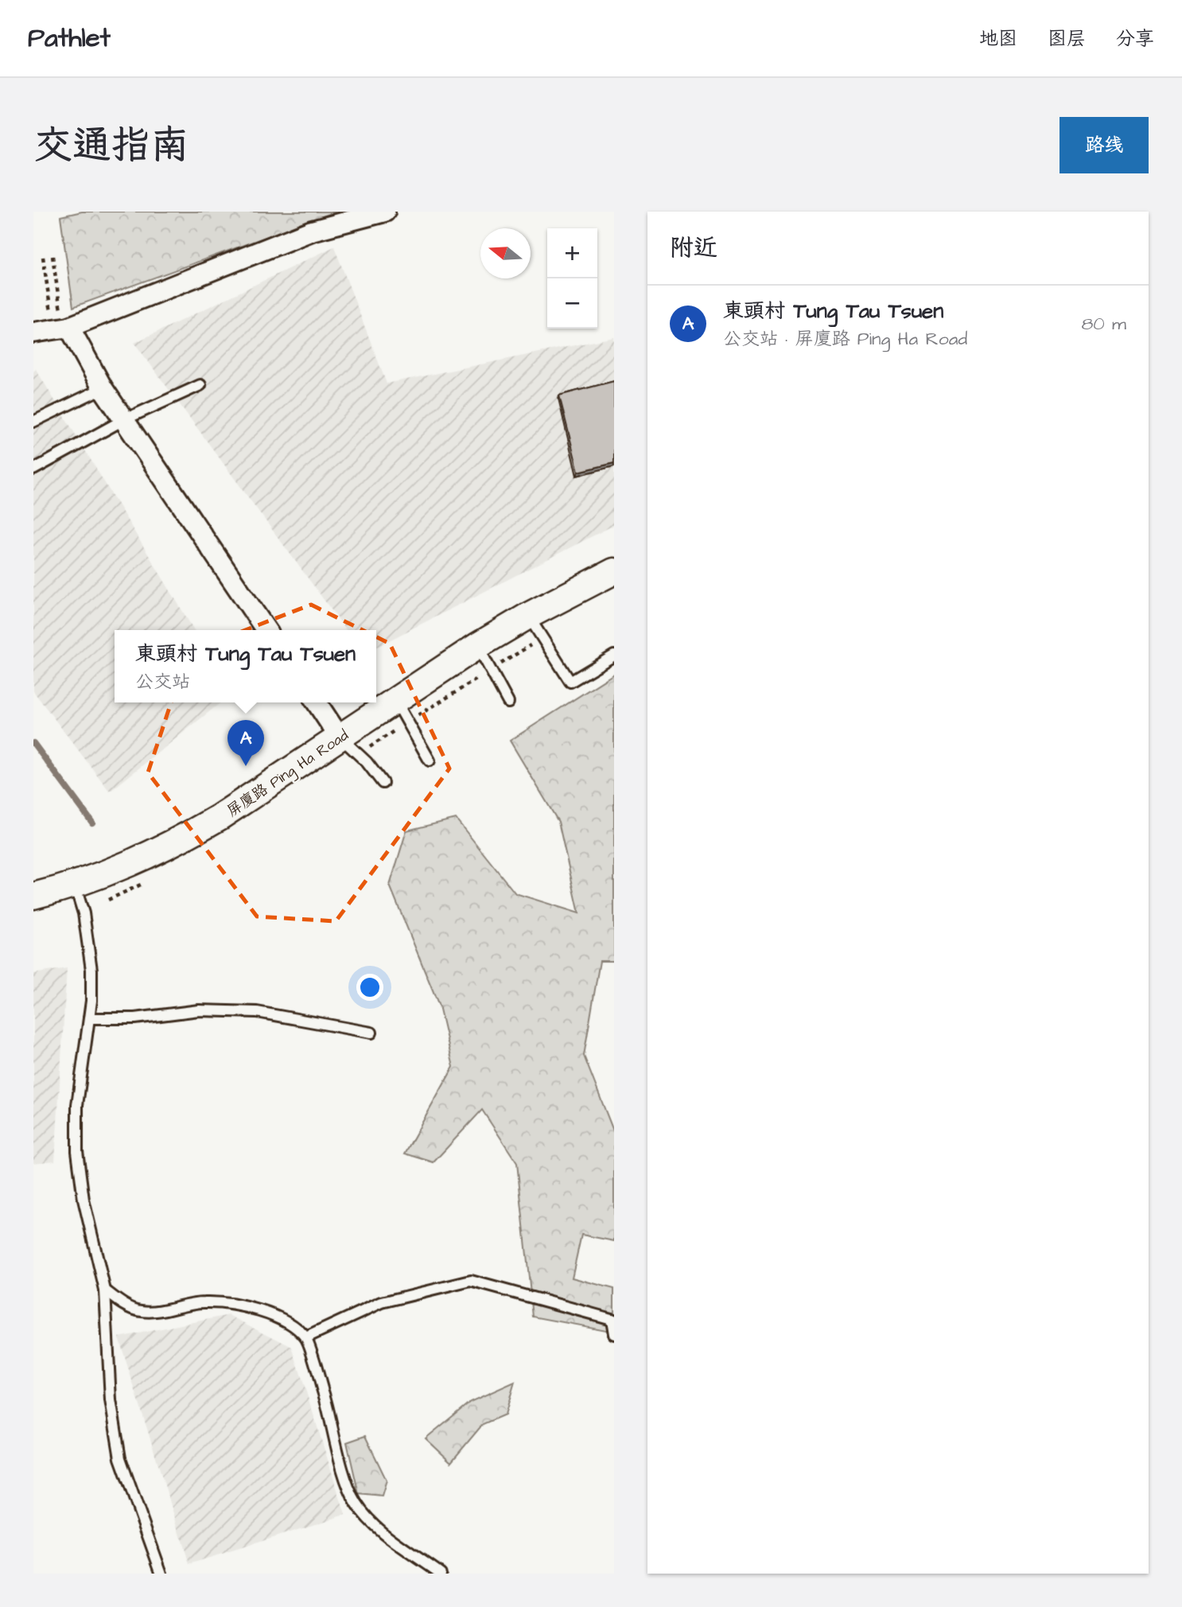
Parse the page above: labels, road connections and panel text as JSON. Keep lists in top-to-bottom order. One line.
{"streets":{"street":["屏廈路 Ping Ha Road"]},"north":"left","page":{"header":"Pathlet","nav":["地图","图层","分享"],"title":"交通指南","buttons":"路线","heading":"附近","map_buttons":["+","−"],"list":[{"mark":"A","name":"東頭村 Tung Tau Tsuen","note":"公交站 · 屏廈路 Ping Ha Road","value":"80 m"}],"popup":["東頭村 Tung Tau Tsuen","公交站"],"pins":"A"}}
